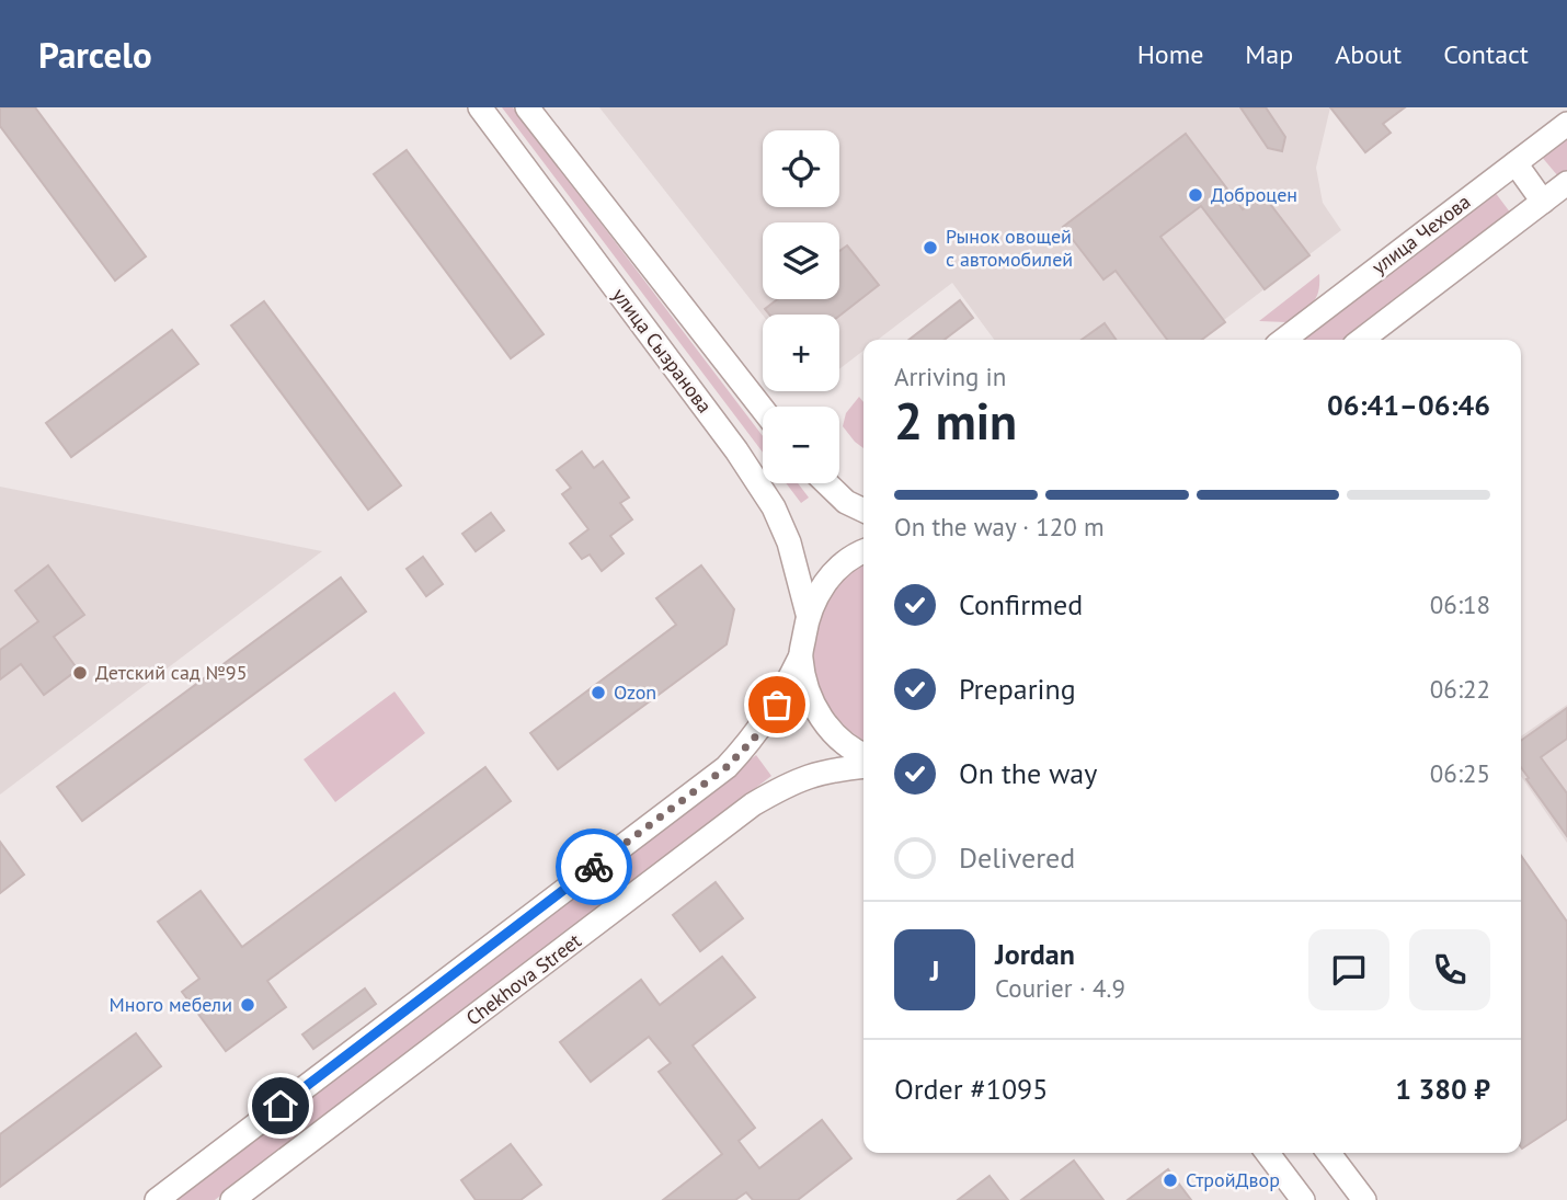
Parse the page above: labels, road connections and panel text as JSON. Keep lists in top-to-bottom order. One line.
{"streets":{"main road":["улица Чехова","улица Сызранова","Chekhova Street"]},"places":["Доброцен","Рынок овощей с автомобилей","Детский сад №95","Ozon","Много мебели","СтройДвор"],"page":{"header":"Parcelo","nav":["Home","Map","About","Contact"],"map_buttons":["+","−"],"heading":["2 min","Arriving in","06:41–06:46"],"panel":["Jordan","Courier · 4.9","Order #1095","1 380 ₽"],"bar":"On the way · 120 m","list":[["Confirmed","06:18"],["Preparing","06:22"],["On the way","06:25"],"Delivered"],"round":"J"}}
